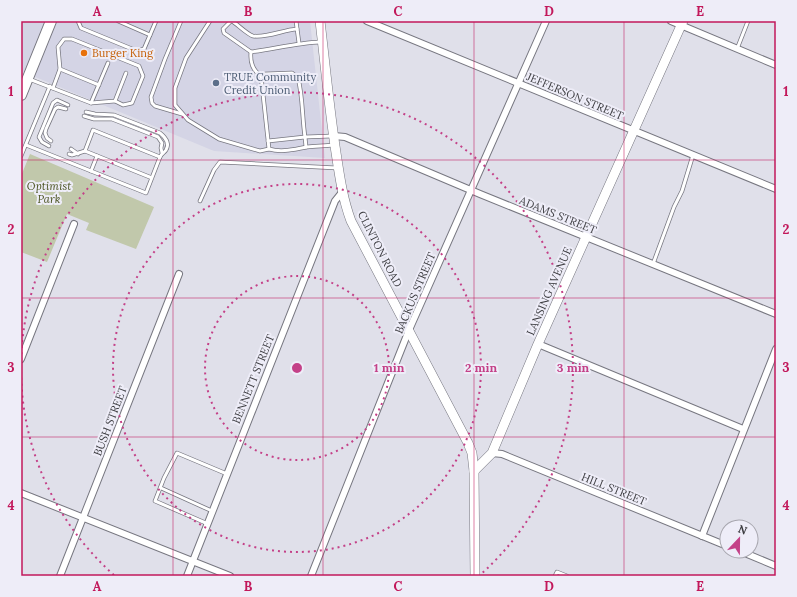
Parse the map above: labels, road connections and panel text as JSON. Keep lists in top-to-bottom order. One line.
{"streets":{"main road":["CLINTON ROAD","LANSING AVENUE"],"street":["JEFFERSON STREET","ADAMS STREET","BACKUS STREET","BENNETT STREET","BUSH STREET","HILL STREET"]},"crossings":[["JEFFERSON STREET","LANSING AVENUE"],["JEFFERSON STREET","BACKUS STREET"],["ADAMS STREET","CLINTON ROAD"],["ADAMS STREET","LANSING AVENUE"],["ADAMS STREET","BACKUS STREET"],["CLINTON ROAD","LANSING AVENUE"],["CLINTON ROAD","BACKUS STREET"],["CLINTON ROAD","BENNETT STREET"],["LANSING AVENUE","HILL STREET"]],"parks":["Optimist Park"],"places":["Burger King","TRUE Community Credit Union"],"north":"top","grid":{"columns":["A","B","C","D","E"],"rows":["1","2","3","4"]},"rings":["1 min","2 min","3 min"]}
